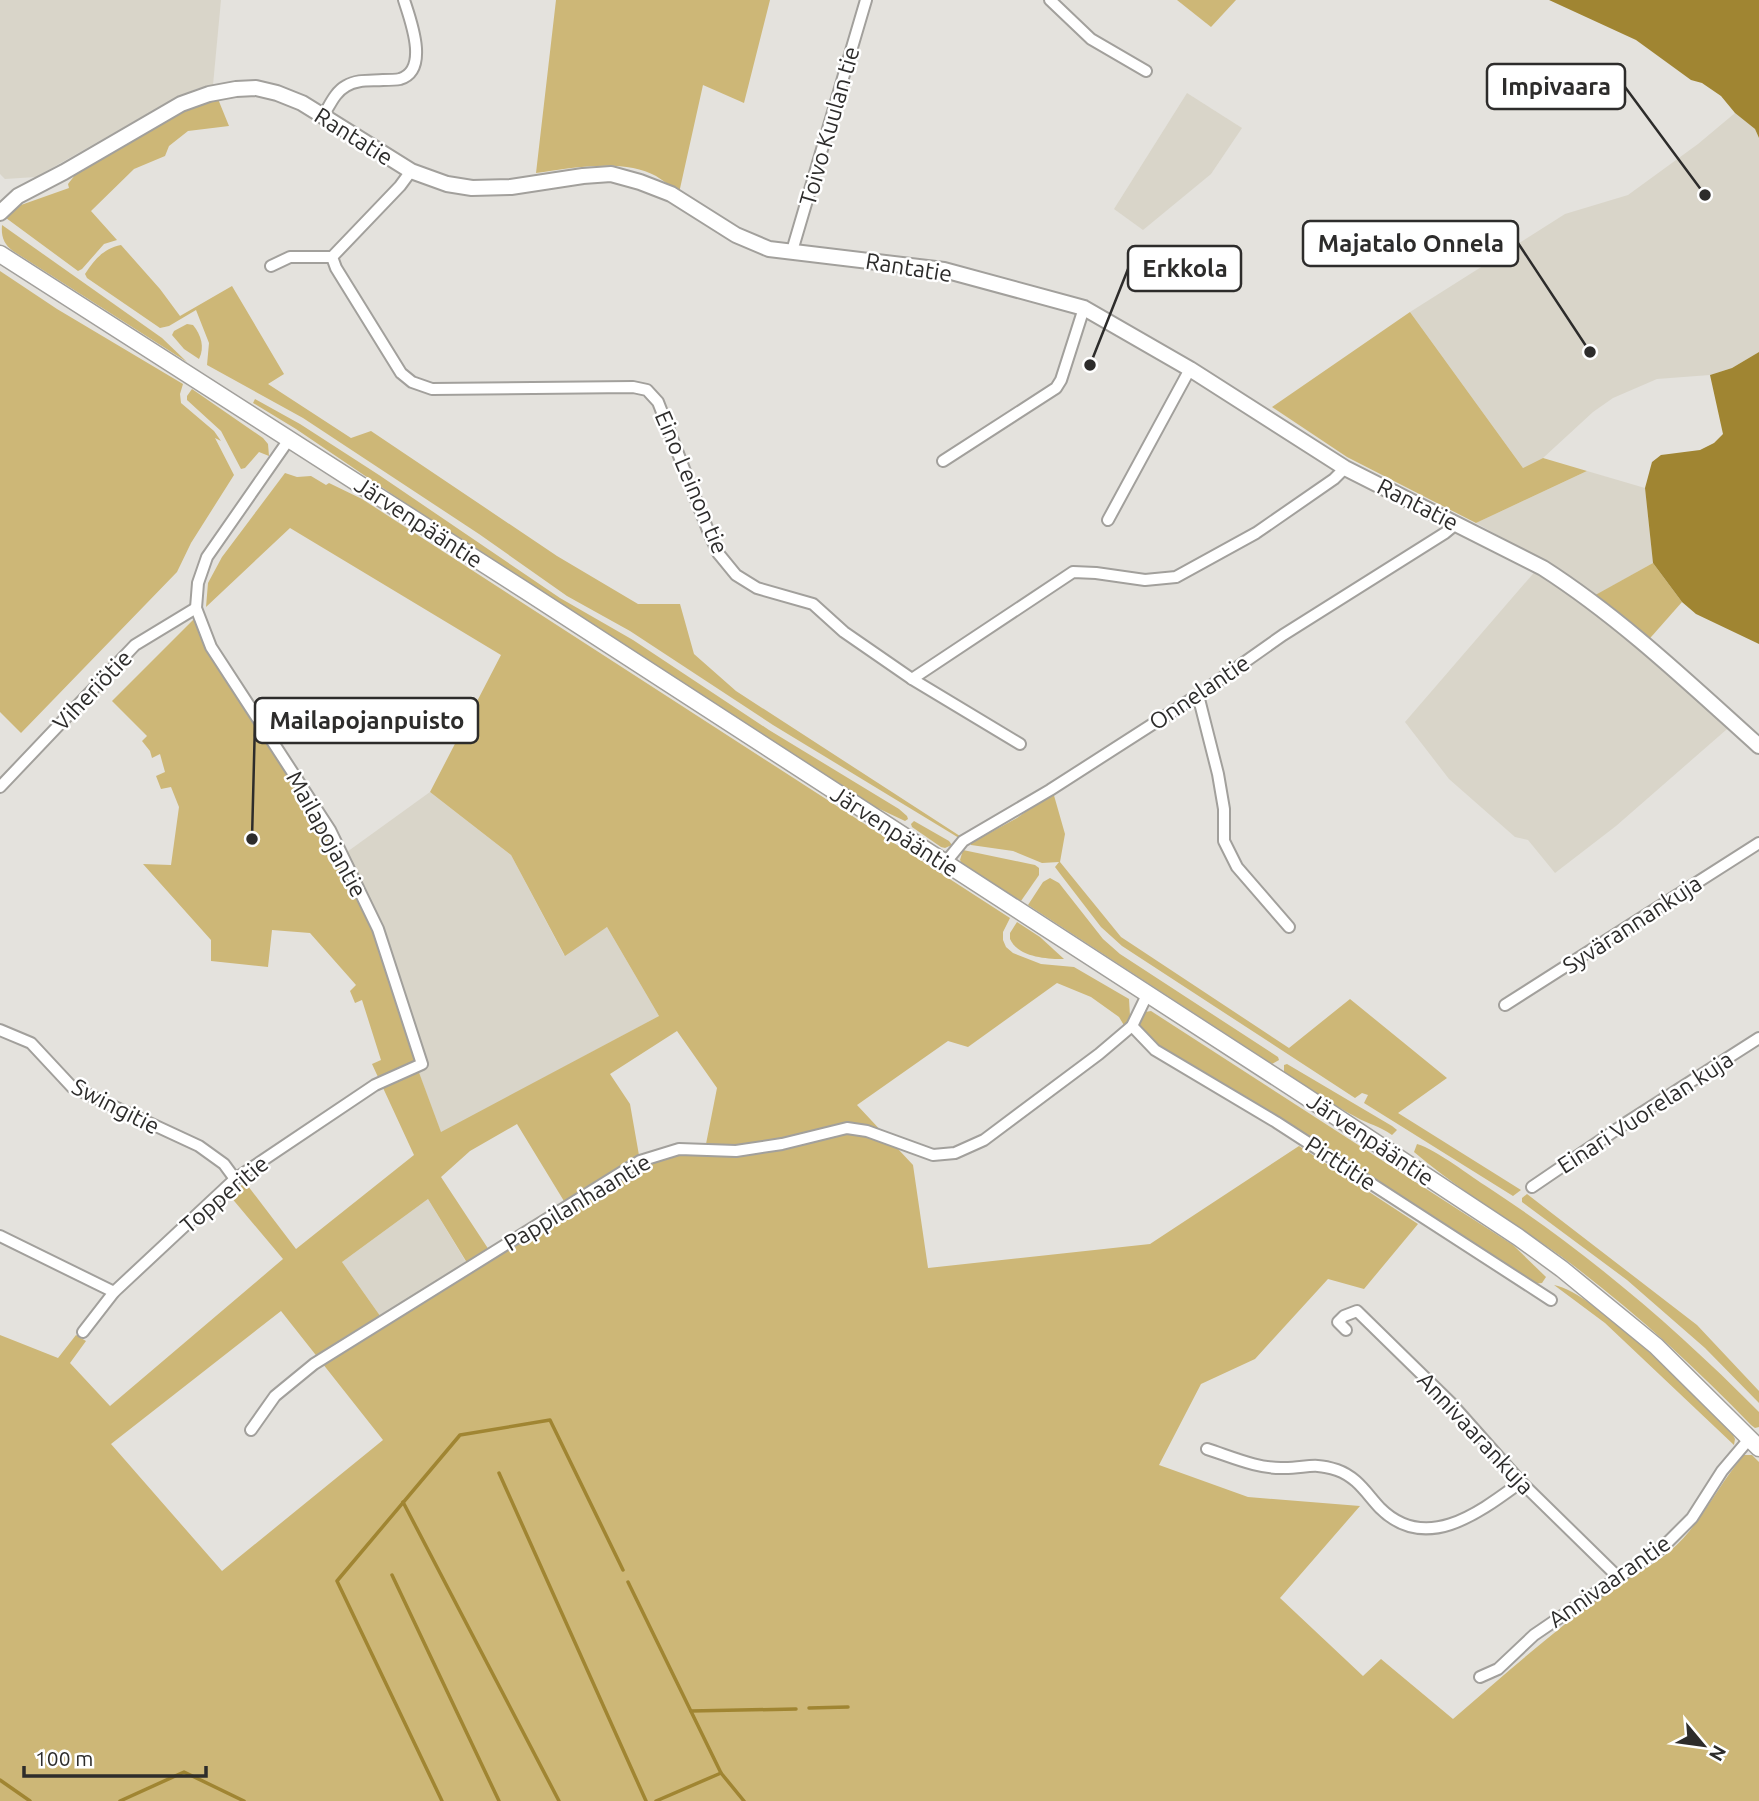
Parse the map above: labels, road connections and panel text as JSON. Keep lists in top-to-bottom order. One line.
{"streets":{"main road":["Järvenpääntie"],"street":["Toivo Kuulan tie","Rantatie","Eino Leinon tie","Viheriötie","Onnelantie","Mailapojantie","Syvärannankuja","Swingitie","Einari Vuorelan kuja","Pirttitie","Topperitie","Pappilanhaantie","Annivaarankuja","Annivaarantie"]},"crossings":[["Toivo Kuulan tie","Rantatie"],["Rantatie","Onnelantie"],["Järvenpääntie","Onnelantie"],["Järvenpääntie","Mailapojantie"],["Järvenpääntie","Pappilanhaantie"],["Järvenpääntie","Annivaarantie"],["Viheriötie","Mailapojantie"],["Mailapojantie","Topperitie"],["Swingitie","Topperitie"],["Pirttitie","Pappilanhaantie"],["Annivaarankuja","Annivaarantie"]],"places":["Impivaara","Majatalo Onnela","Erkkola","Mailapojanpuisto"],"scale_bar":"100 m","north":"bottom right"}
